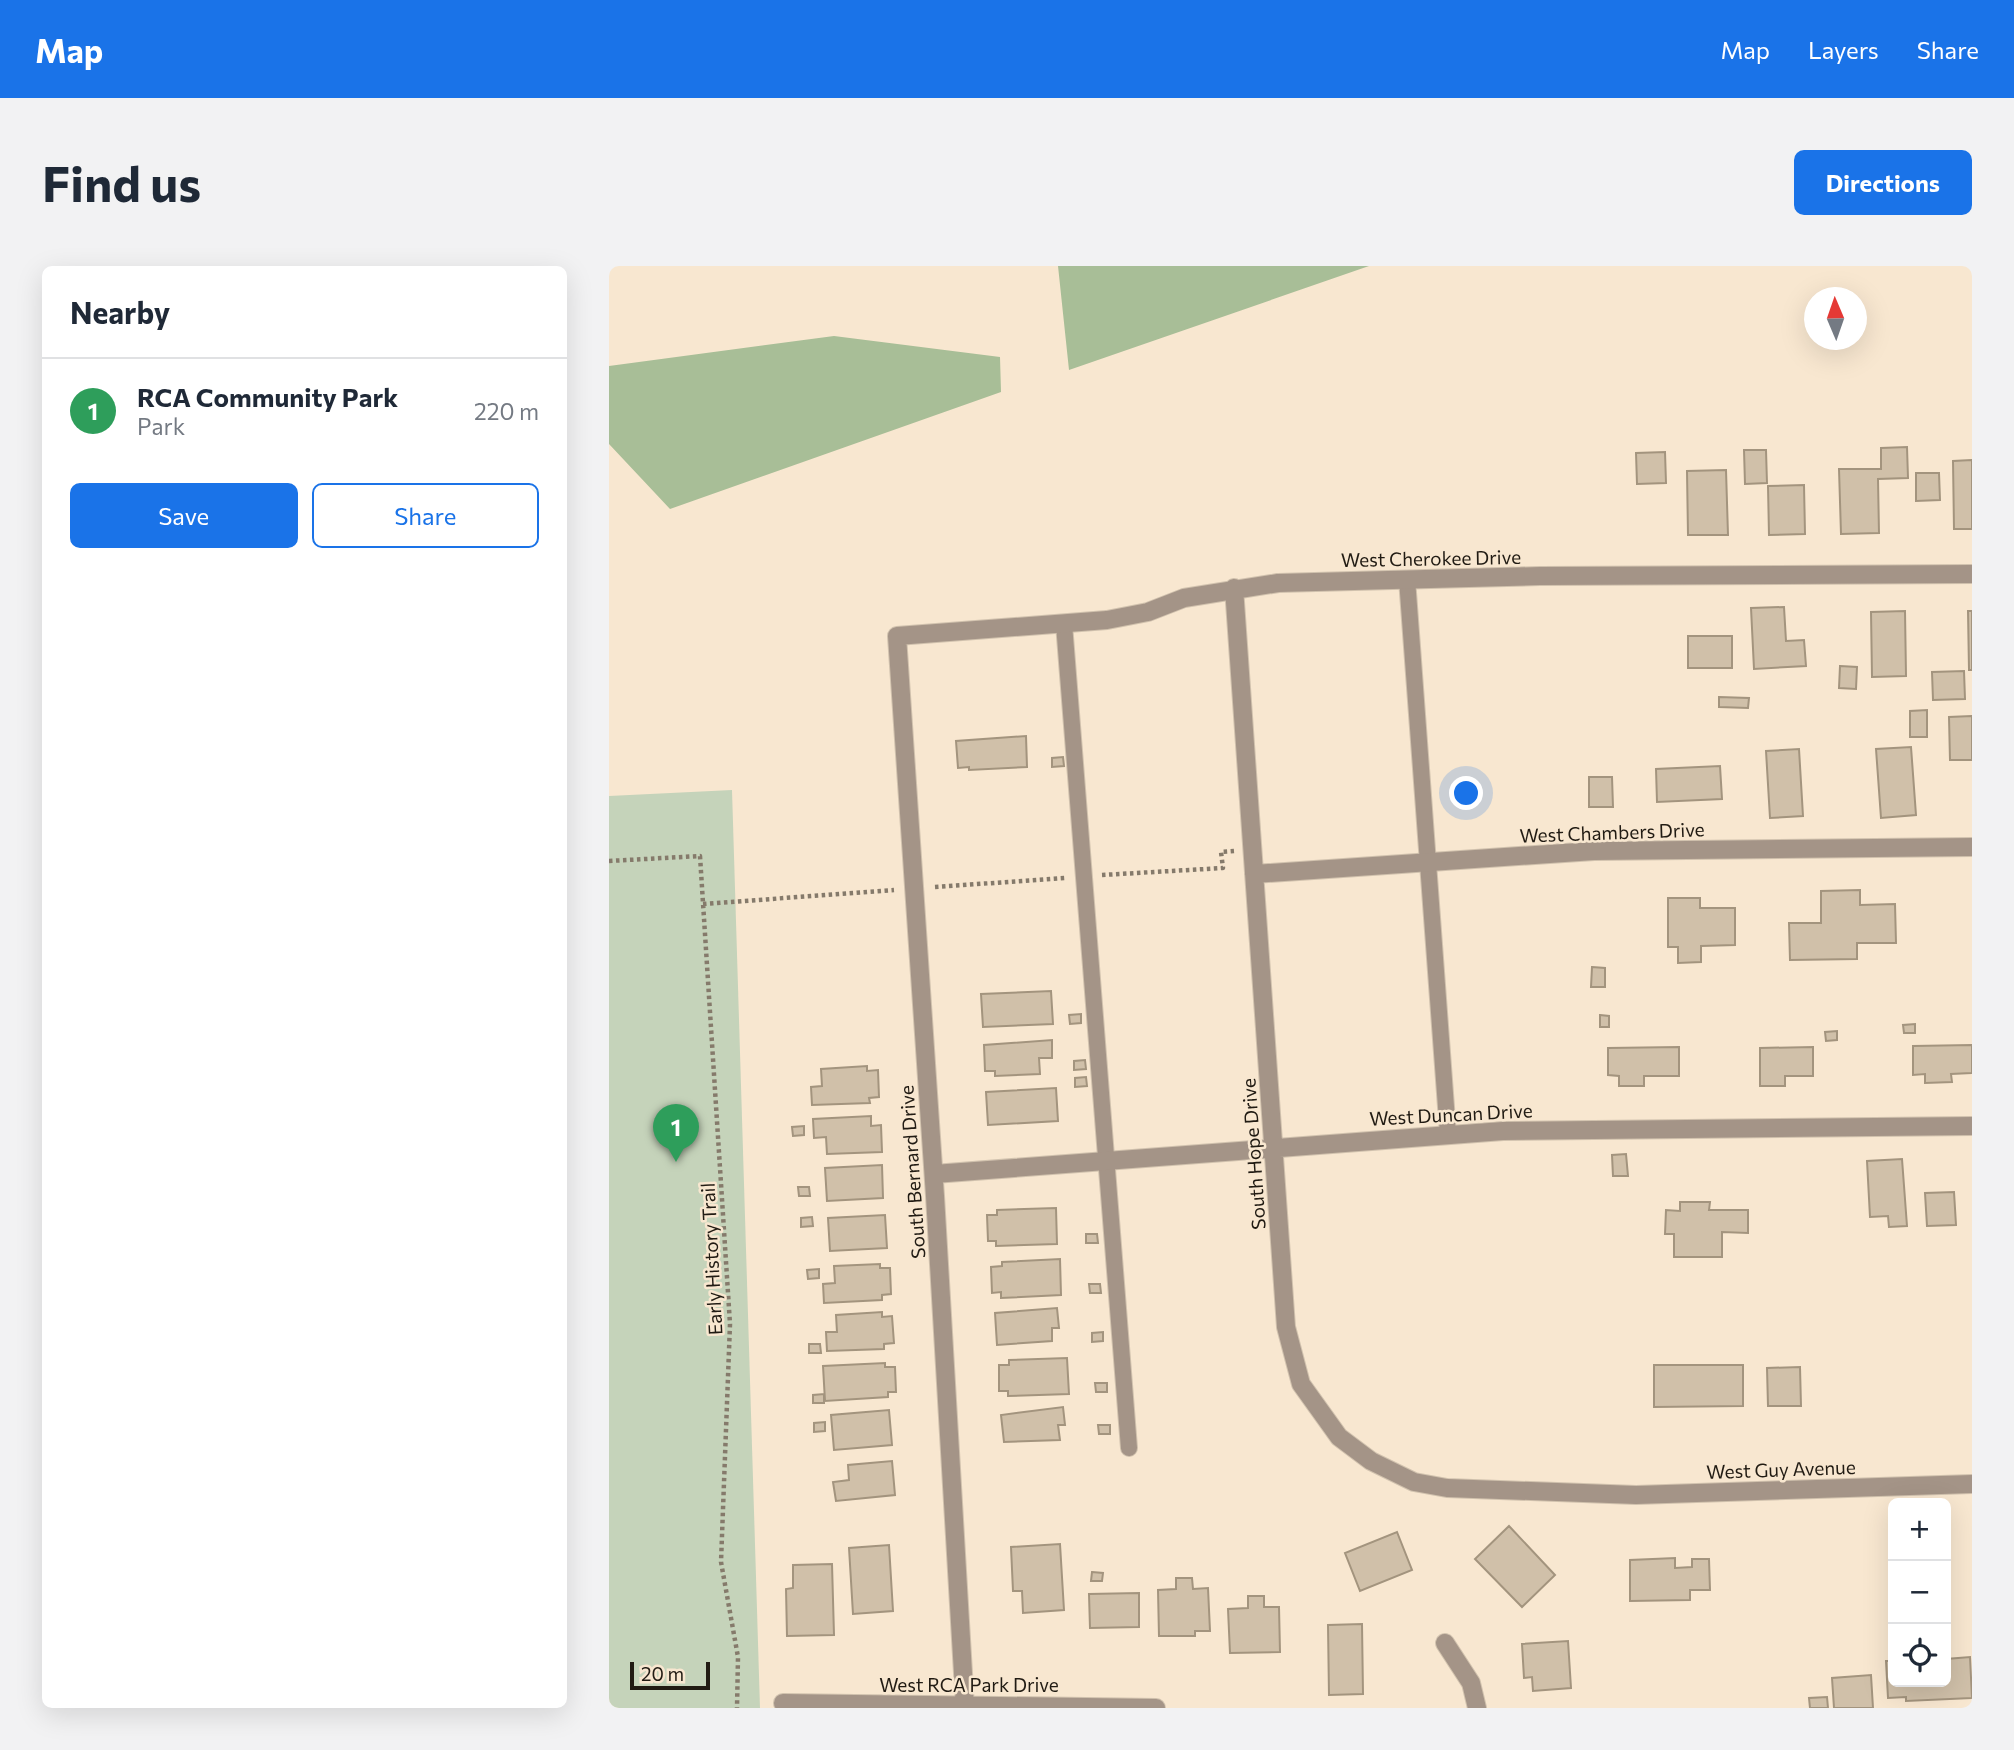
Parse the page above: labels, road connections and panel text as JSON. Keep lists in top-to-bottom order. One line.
{"streets":{"street":["West Cherokee Drive","West Chambers Drive","West Duncan Drive","South Hope Drive","South Bernard Drive","West Guy Avenue","West RCA Park Drive"],"path":["Early History Trail"]},"crossings":[["West Cherokee Drive","South Hope Drive"],["West Cherokee Drive","South Bernard Drive"],["West Chambers Drive","South Hope Drive"],["West Duncan Drive","South Hope Drive"],["West Duncan Drive","South Bernard Drive"],["South Hope Drive","West Guy Avenue"],["South Bernard Drive","West RCA Park Drive"]],"scale_bar":"20 m","north":"top","page":{"header":"Map","nav":["Map","Layers","Share"],"buttons":["Directions",["Save","Share"]],"title":"Find us","heading":"Nearby","list":[{"mark":"1","name":"RCA Community Park","note":"Park","value":"220 m"}],"pins":"1","map_buttons":["+","−"],"scale":"20 m"}}
